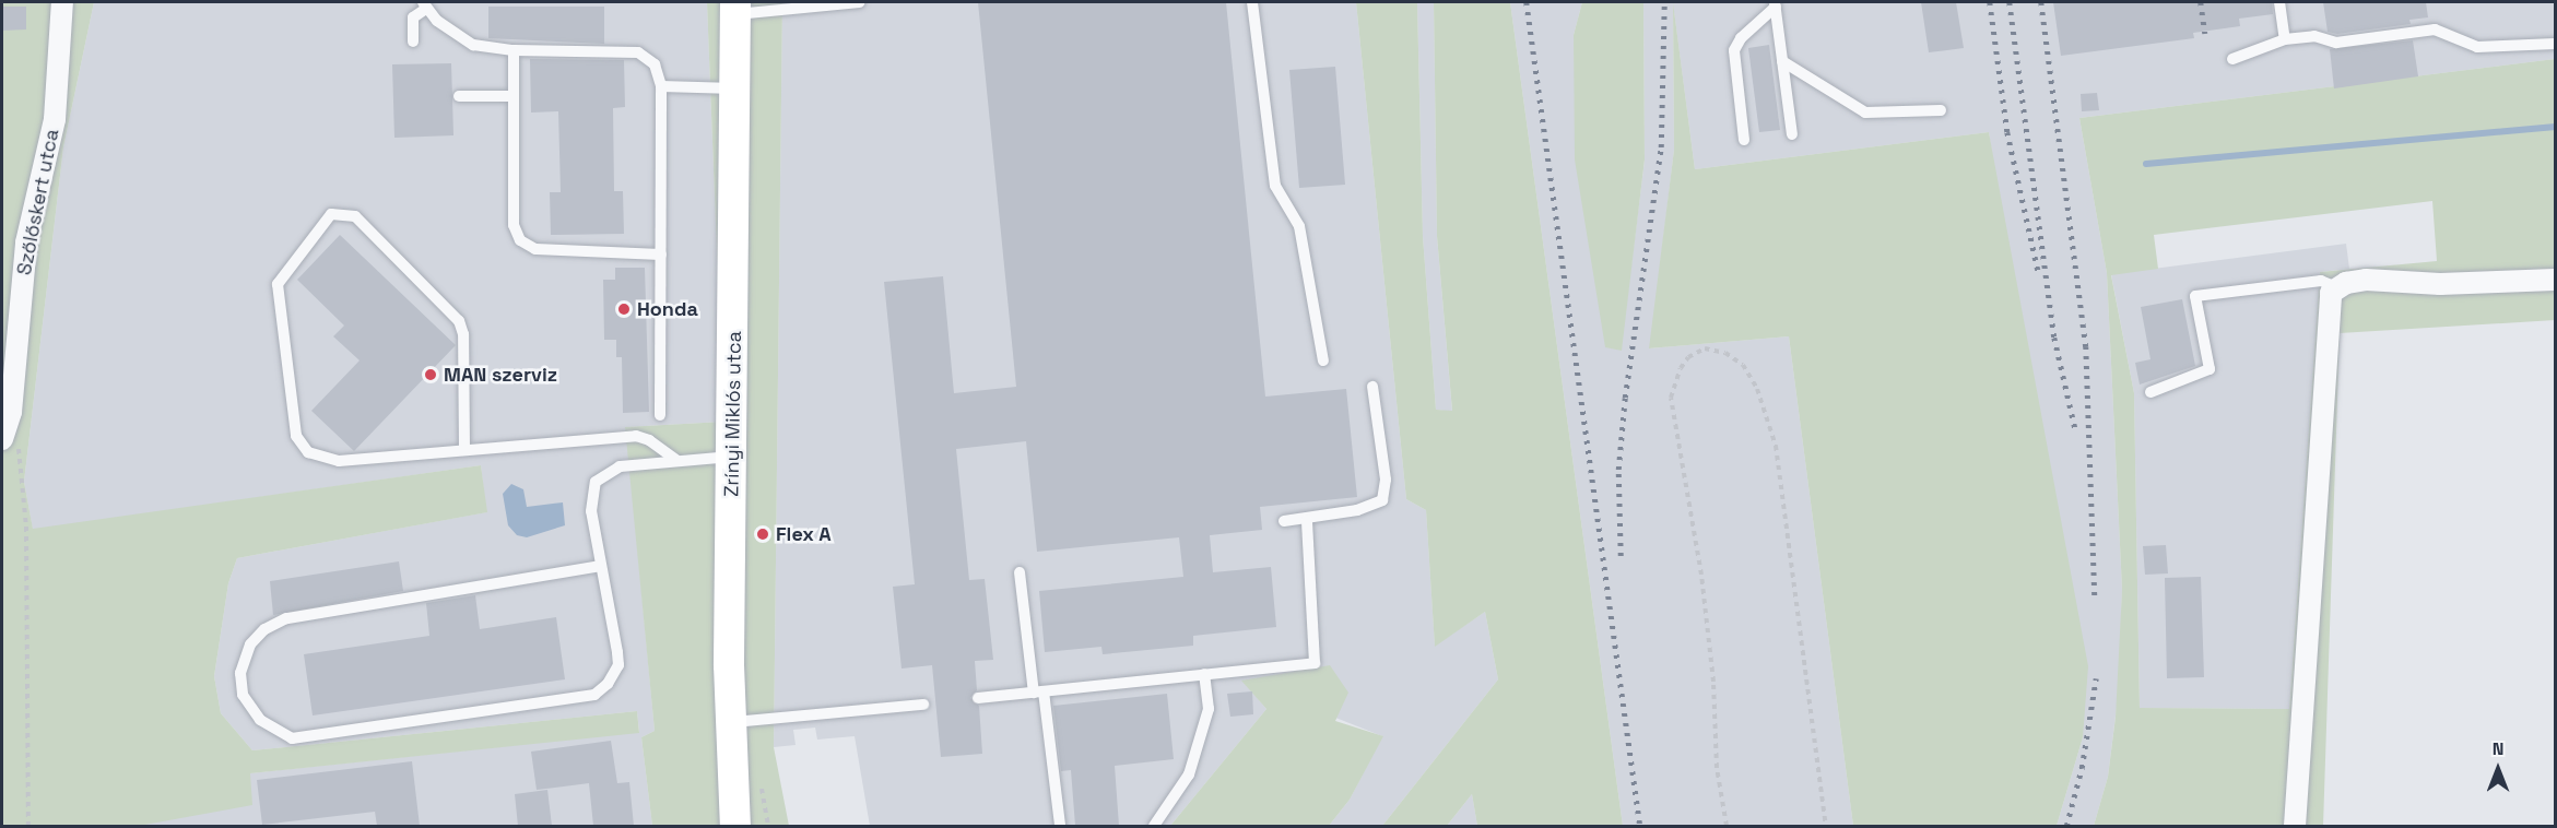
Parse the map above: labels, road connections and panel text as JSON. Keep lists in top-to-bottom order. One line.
{"streets":{"main road":["Zrínyi Miklós utca"],"street":["Szőlőskert utca"]},"places":["Honda","MAN szerviz","Flex A"],"north":"top"}
